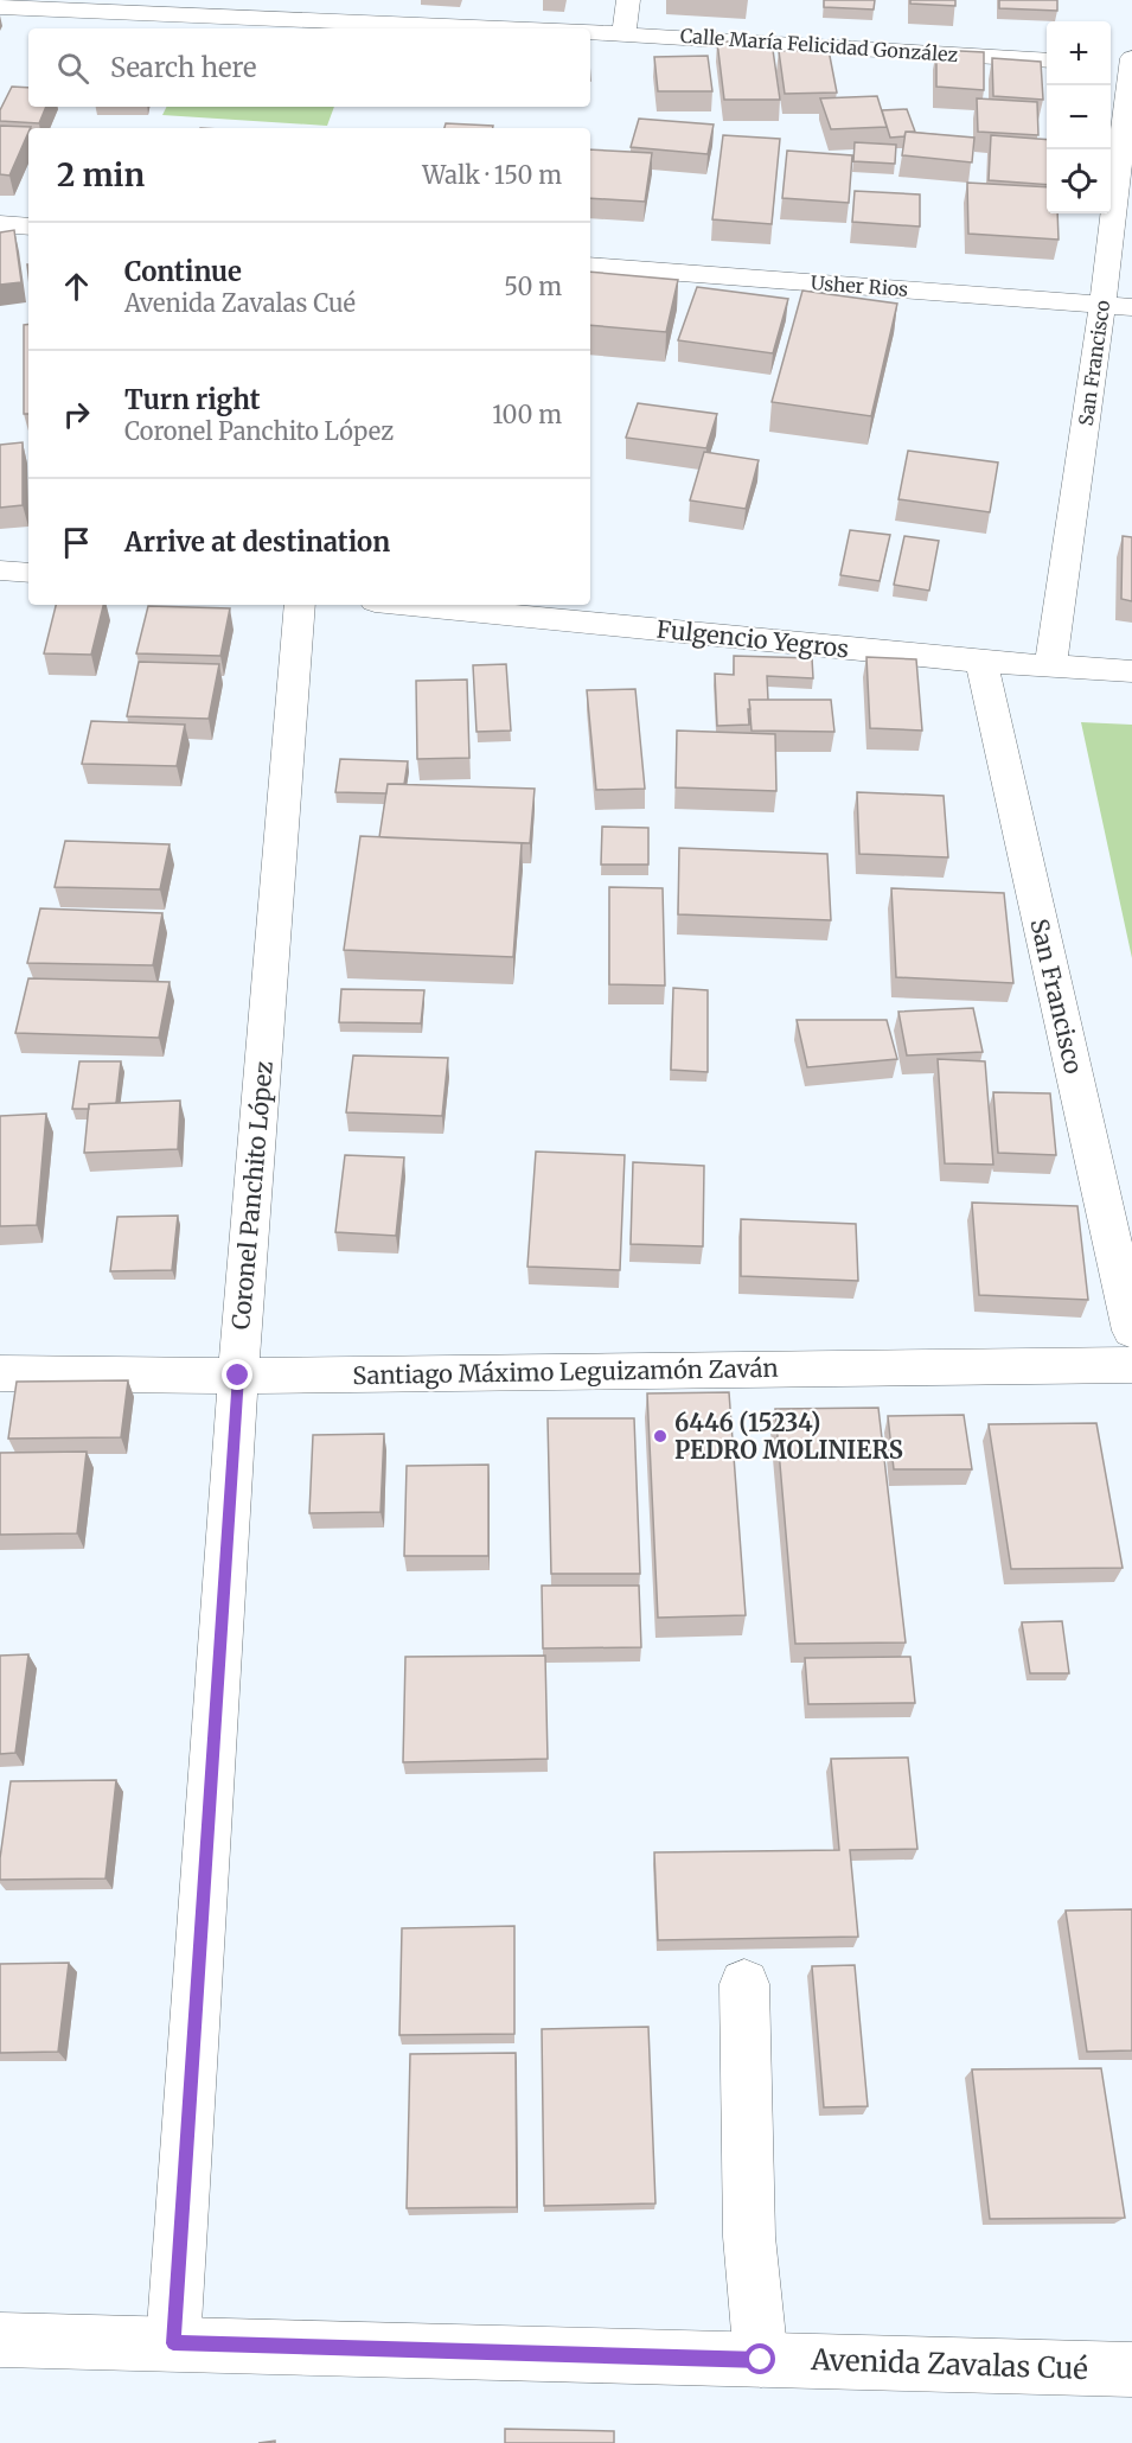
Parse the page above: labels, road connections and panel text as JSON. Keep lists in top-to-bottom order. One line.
{"streets":{"street":["Calle María Felicidad González","Usher Rios","San Francisco","Fulgencio Yegros","Coronel Panchito López","Santiago Máximo Leguizamón Zaván","Avenida Zavalas Cué"]},"crossings":[["Usher Rios","San Francisco"],["San Francisco","Fulgencio Yegros"],["Coronel Panchito López","Santiago Máximo Leguizamón Zaván"],["Coronel Panchito López","Avenida Zavalas Cué"]],"places":["6446 (15234) PEDRO MOLINIERS"],"page":{"map_buttons":["+","−"],"search":"Search here","heading":["2 min","Walk · 150 m"],"list":[["Continue","Avenida Zavalas Cué","50 m"],["Turn right","Coronel Panchito López","100 m"],"Arrive at destination"]}}
